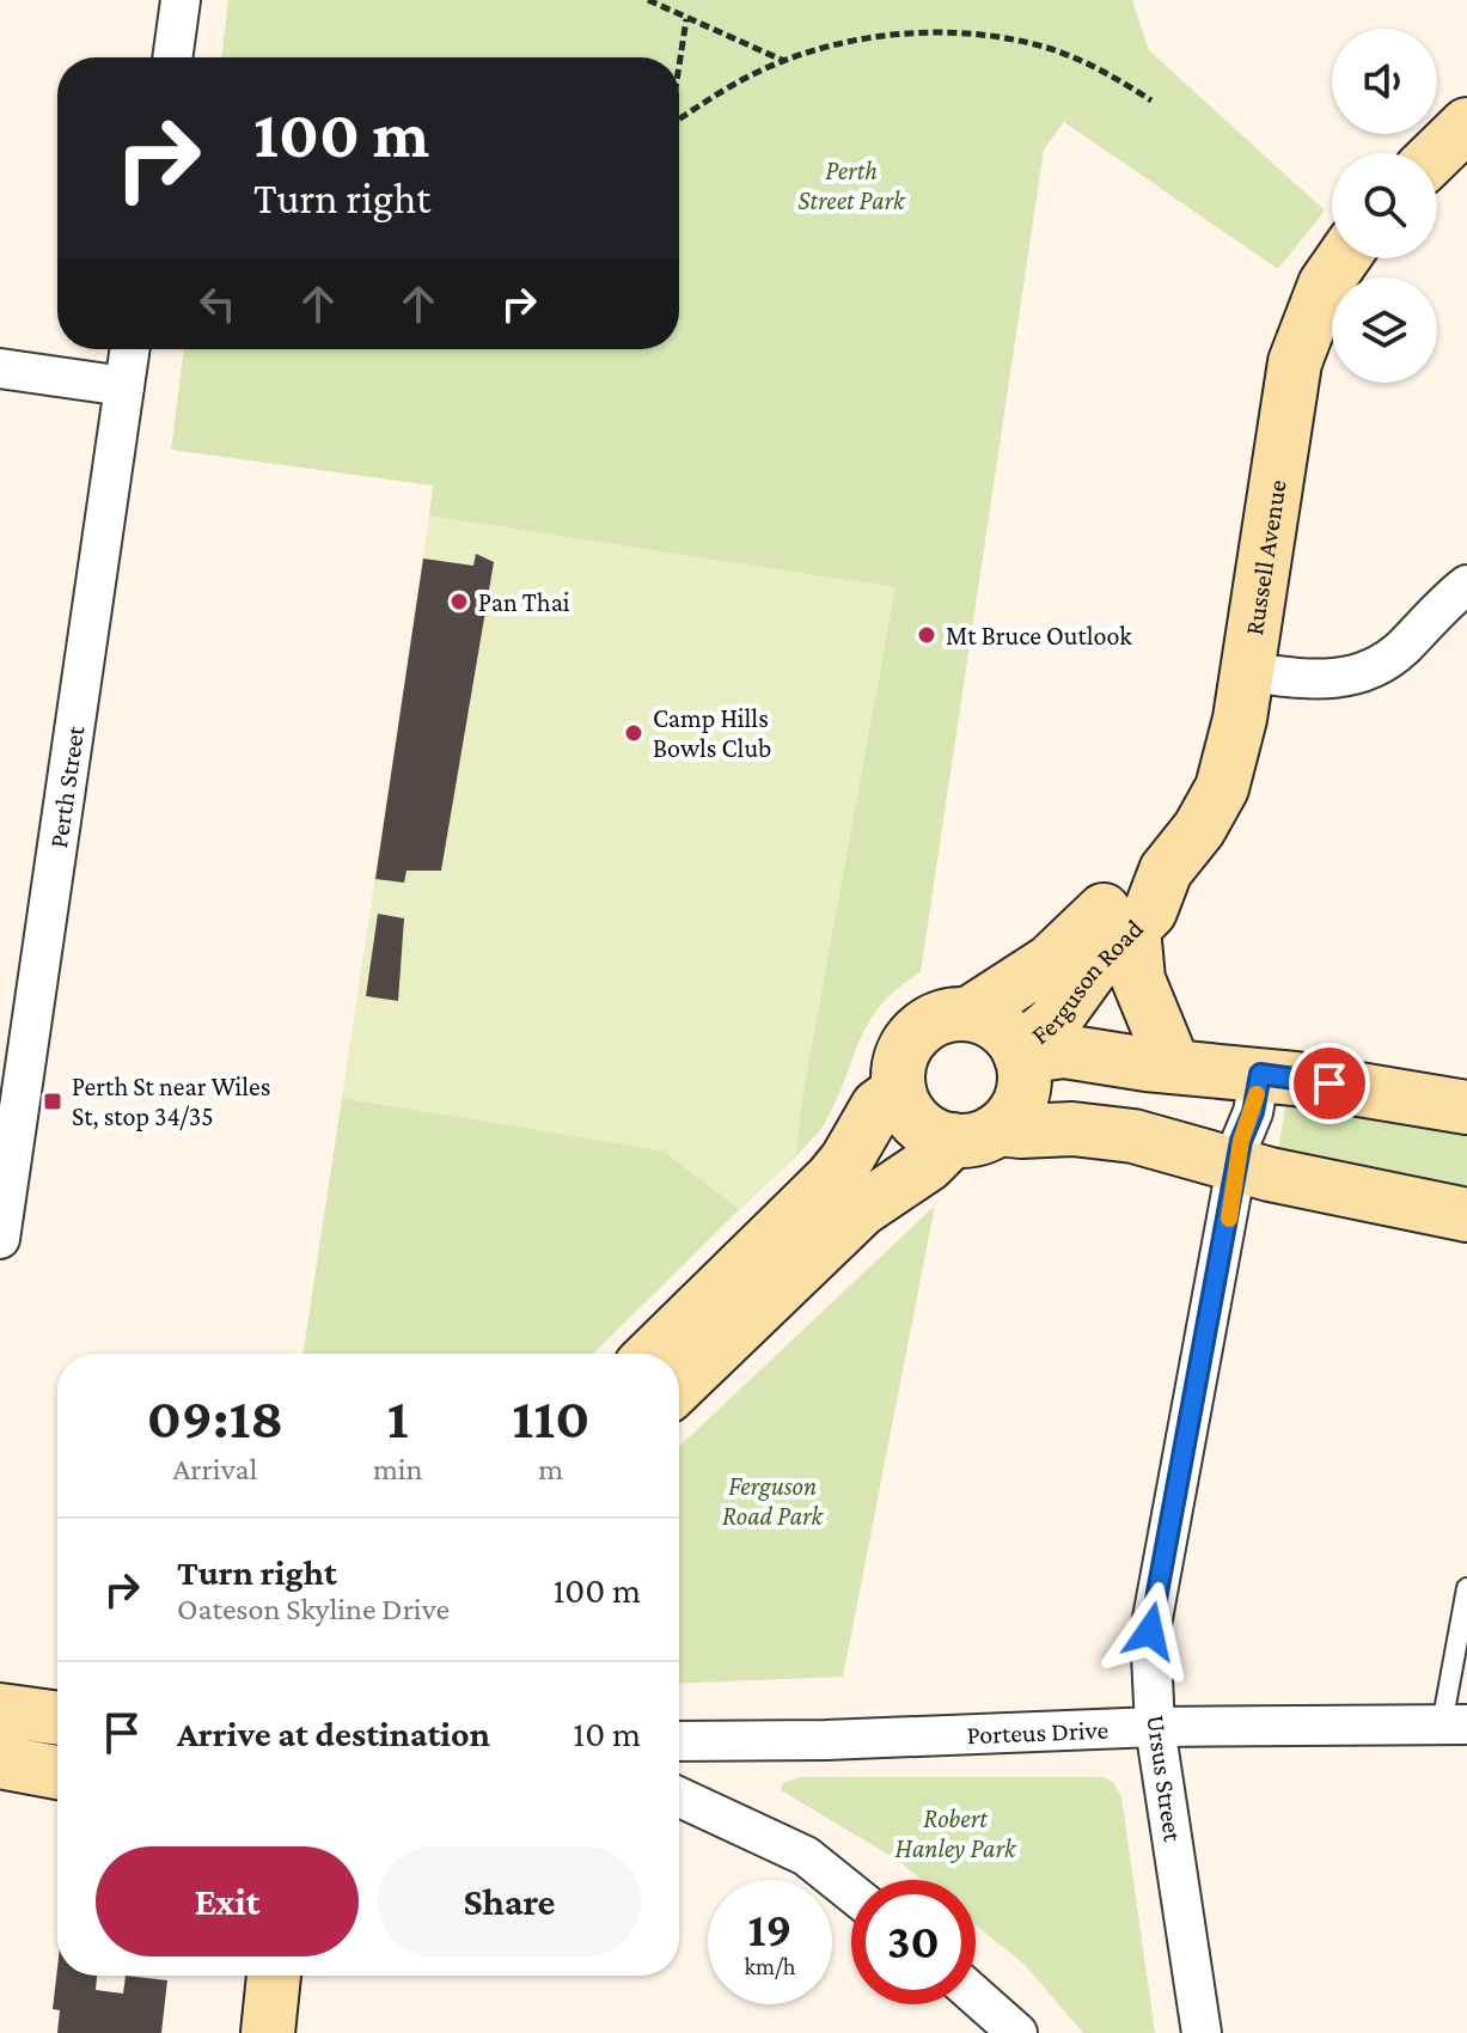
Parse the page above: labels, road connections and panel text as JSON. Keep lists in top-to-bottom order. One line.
{"streets":{"main road":["Russell Avenue","Ferguson Road"],"street":["Perth Street","Porteus Drive","Ursus Street"]},"crossings":[["Russell Avenue","Ferguson Road"],["Porteus Drive","Ursus Street"]],"parks":["Perth Street Park","Ferguson Road Park","Robert Hanley Park"],"places":{"other":["Pan Thai","Mt Bruce Outlook","Camp Hills Bowls Club"],"transit":["Perth St near Wiles St, stop 34/35"]},"page":{"turn":["100 m","Turn right"],"eta":["09:18","Arrival","1","min","110","m"],"list":[{"name":"Turn right","note":"Oateson Skyline Drive","value":"100 m"},{"name":"Arrive at destination","value":"10 m"}],"buttons":["Exit","Share"],"speed":"19 km/h","limit":"30"}}
